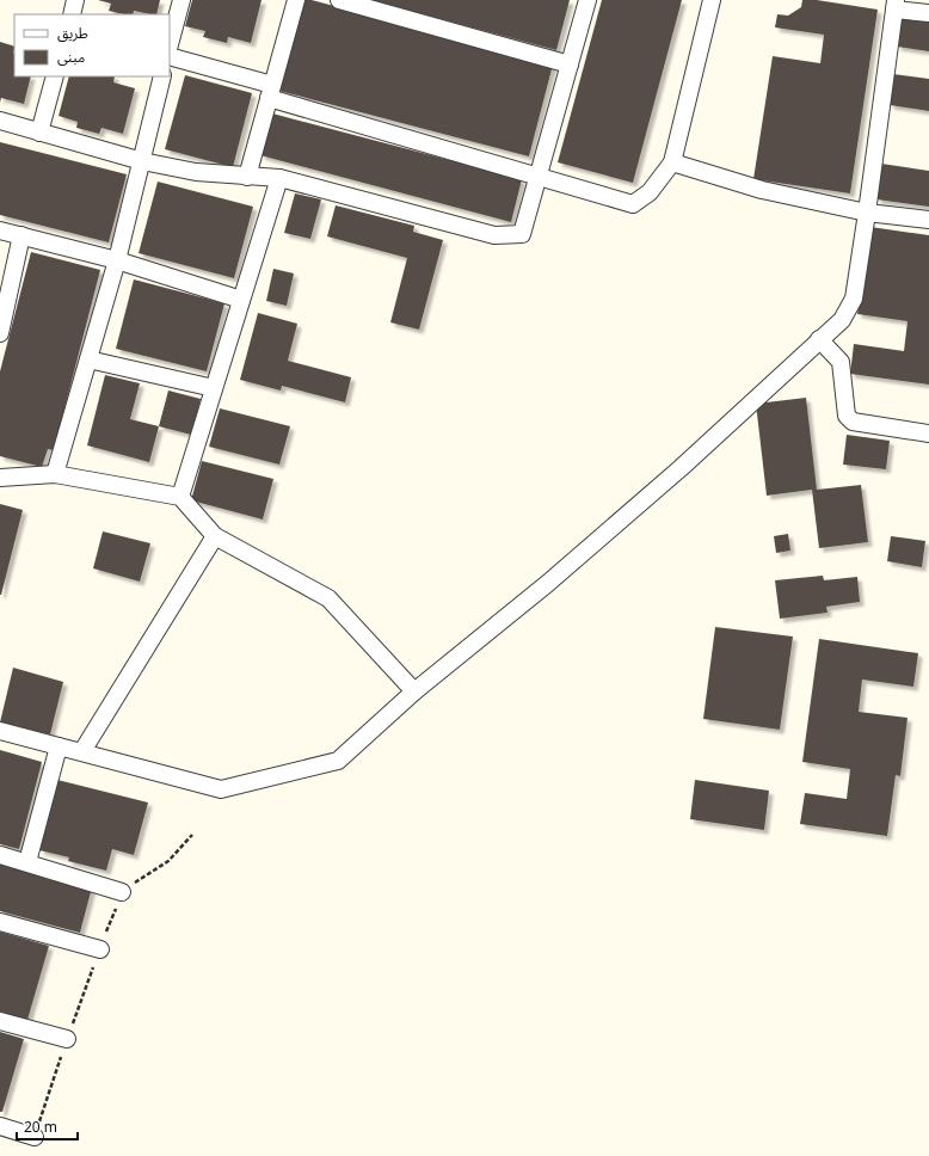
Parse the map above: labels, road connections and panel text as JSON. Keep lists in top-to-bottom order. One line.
{"legend":["طريق","مبنى"],"scale_bar":"20 m"}
